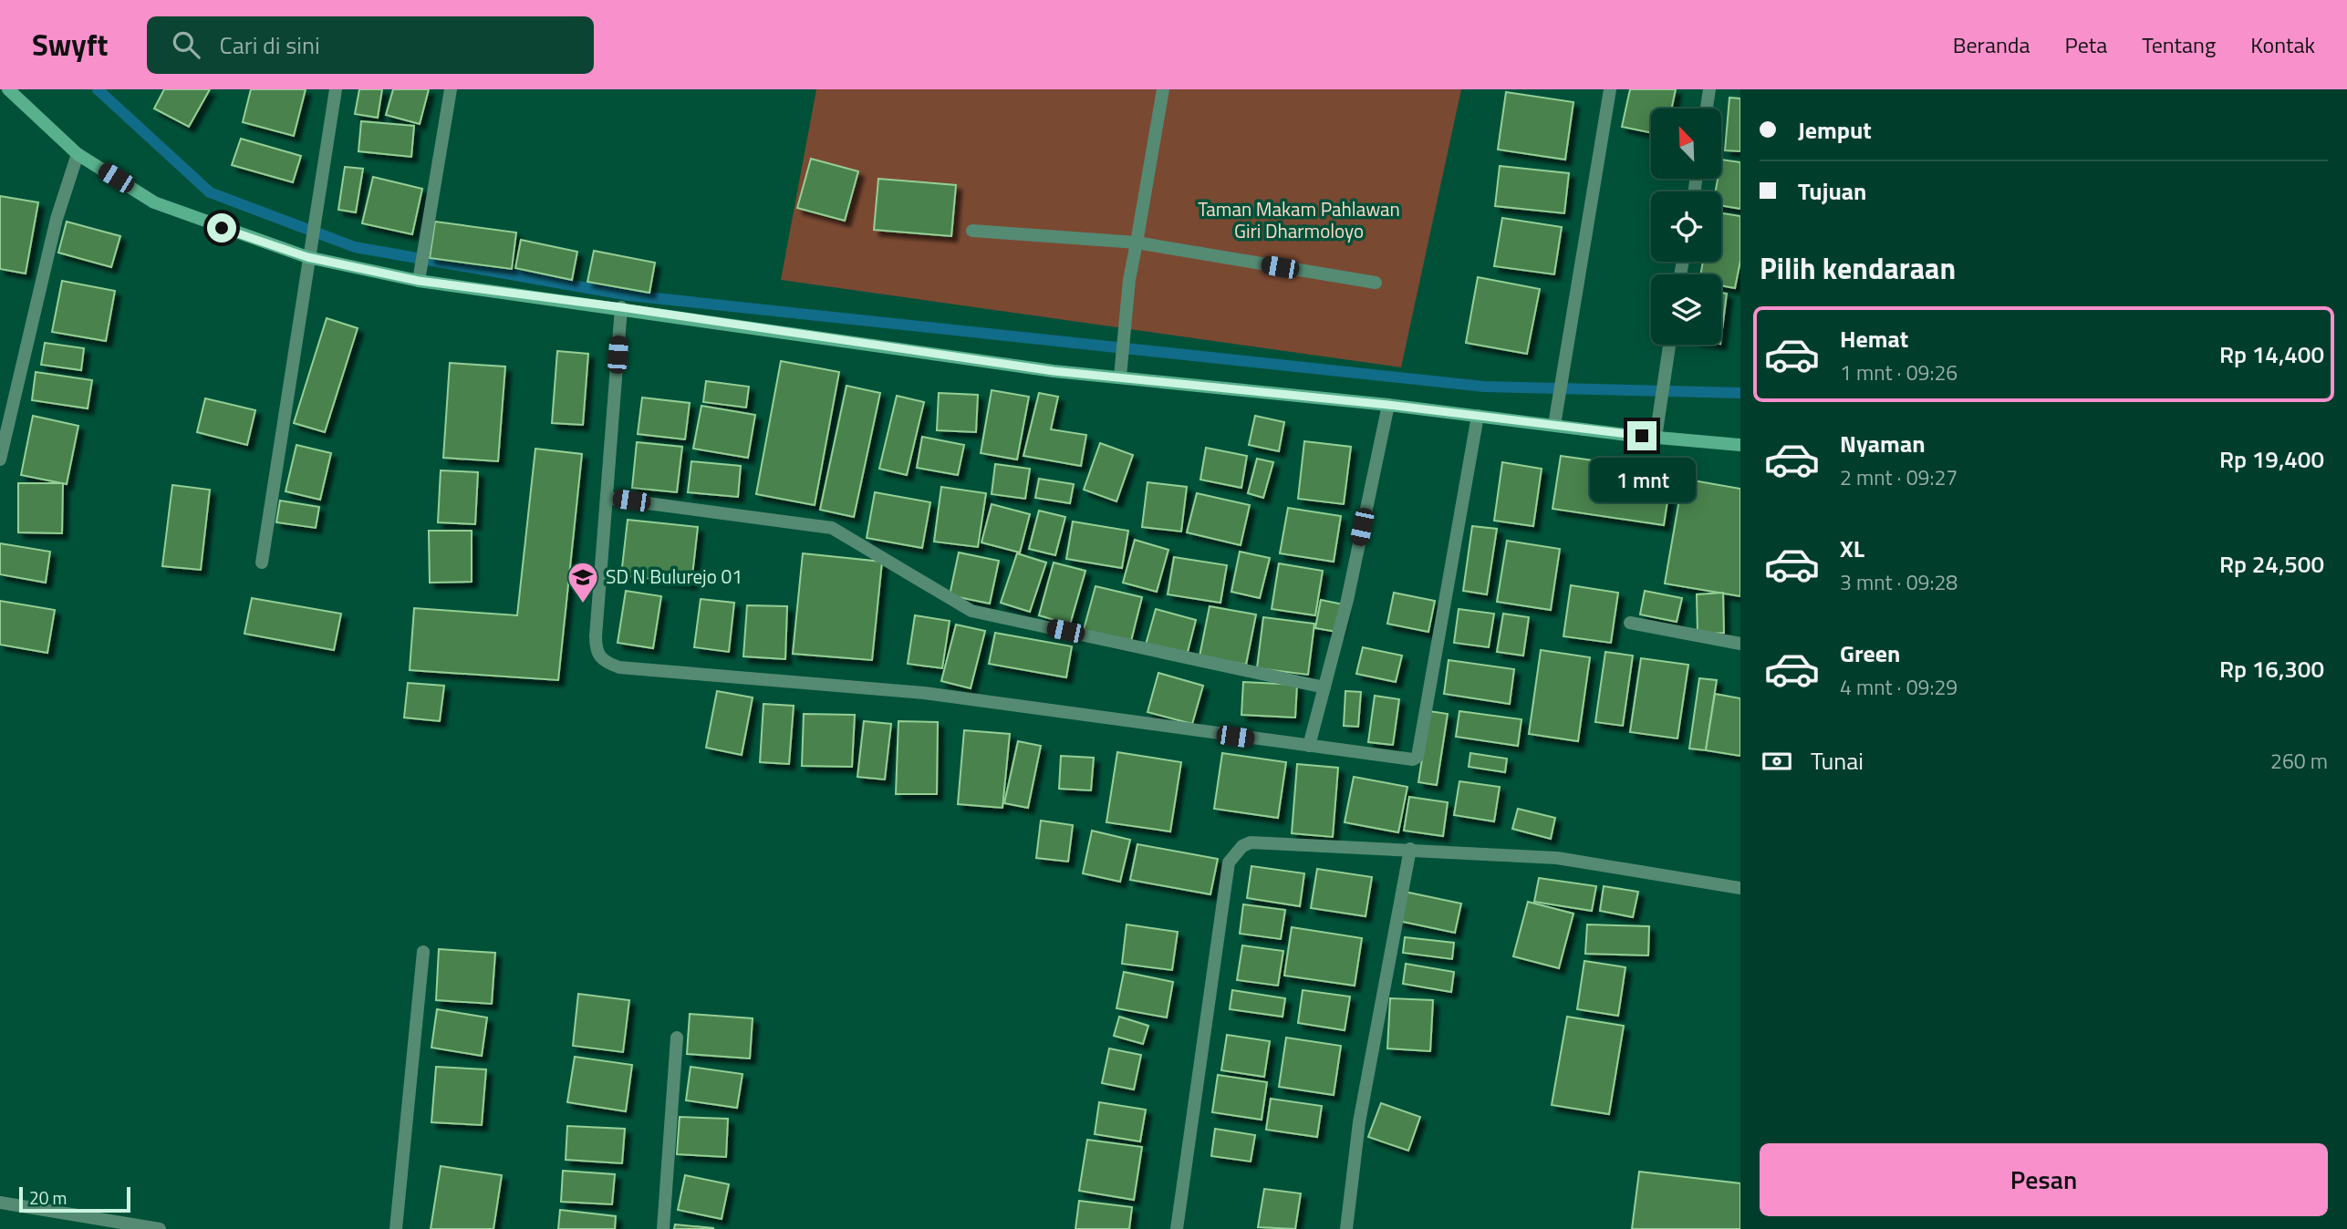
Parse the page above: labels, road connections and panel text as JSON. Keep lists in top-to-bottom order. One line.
{"parks":["Taman Makam Pahlawan Giri Dharmoloyo"],"places":{"school or university":["SD N Bulurejo 01"]},"scale_bar":"20 m","north":"top left","page":{"header":"Swyft","search":"Cari di sini","nav":["Beranda","Peta","Tentang","Kontak"],"banner":["Jemput","Tujuan"],"heading":"Pilih kendaraan","list":[{"name":"Hemat","note":"1 mnt · 09:26","value":"Rp 14,400"},{"name":"Nyaman","note":"2 mnt · 09:27","value":"Rp 19,400"},{"name":"XL","note":"3 mnt · 09:28","value":"Rp 24,500"},{"name":"Green","note":"4 mnt · 09:29","value":"Rp 16,300"}],"bubble":"1 mnt","pay":["Tunai","260 m"],"buttons":"Pesan","scale":"20 m"}}
